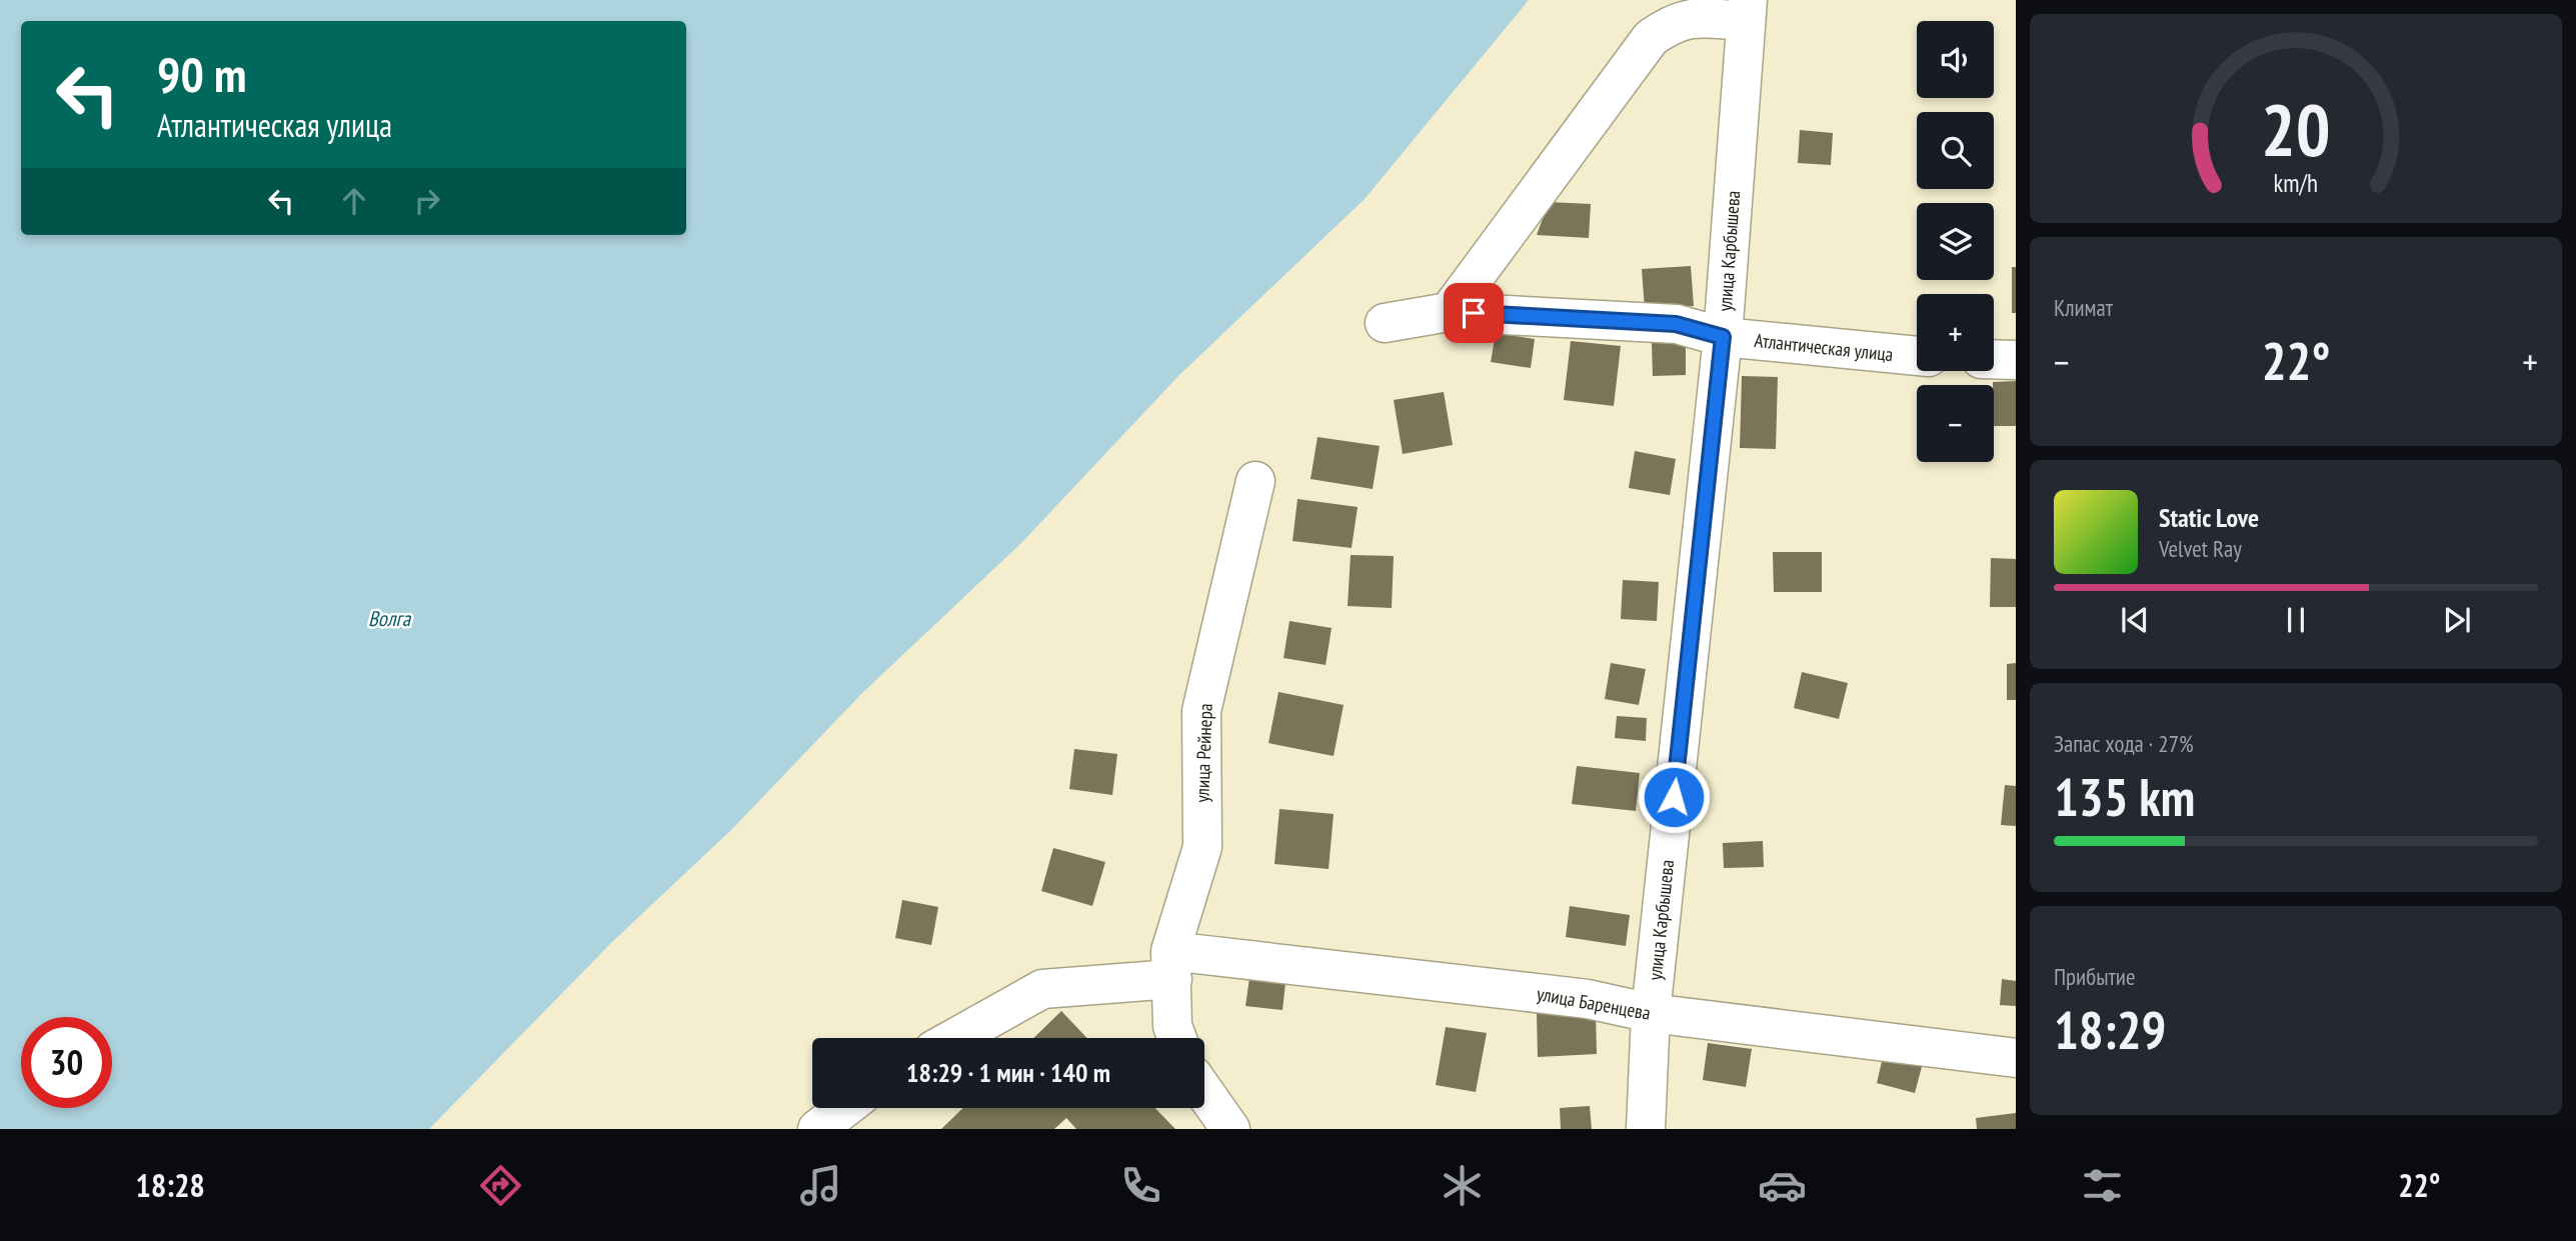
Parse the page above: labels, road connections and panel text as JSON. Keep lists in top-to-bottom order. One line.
{"streets":{"street":["улица Карбышева","Атлантическая улица","улица Рейнера","улица Баренцева"]},"crossings":[["улица Карбышева","Атлантическая улица"],["улица Карбышева","улица Баренцева"],["улица Рейнера","улица Баренцева"]],"water":["Волга"],"page":{"map_buttons":["+","−"],"turn":["90 m","Атлантическая улица"],"tile":["Климат",["Запас хода · 27%","135 km"],["Прибытие","18:29"]],"heat":["−","22°","+"],"song":["Static Love","Velvet Ray"],"limit":"30","trip":"18:29 · 1 мин · 140 m","tabs":["18:28","22°"],"gauge":["20","km/h"]}}
